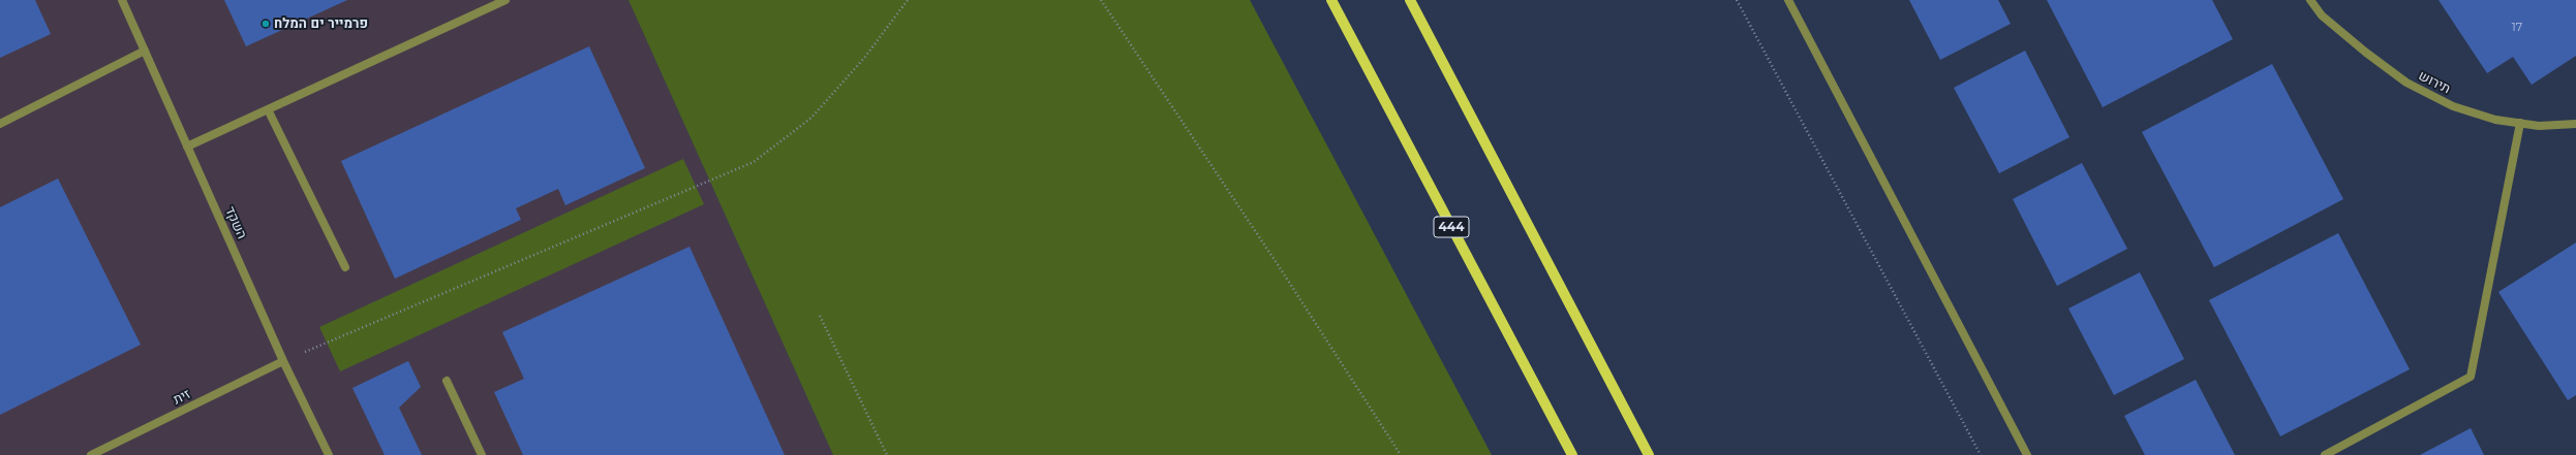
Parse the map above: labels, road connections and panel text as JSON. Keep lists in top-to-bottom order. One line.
{"streets":{"main road":["444"],"street":["תירוש","השקד","זית"]},"crossings":[["השקד","זית"]],"places":["פרמייר ים המלח"],"house_numbers":["17"]}
